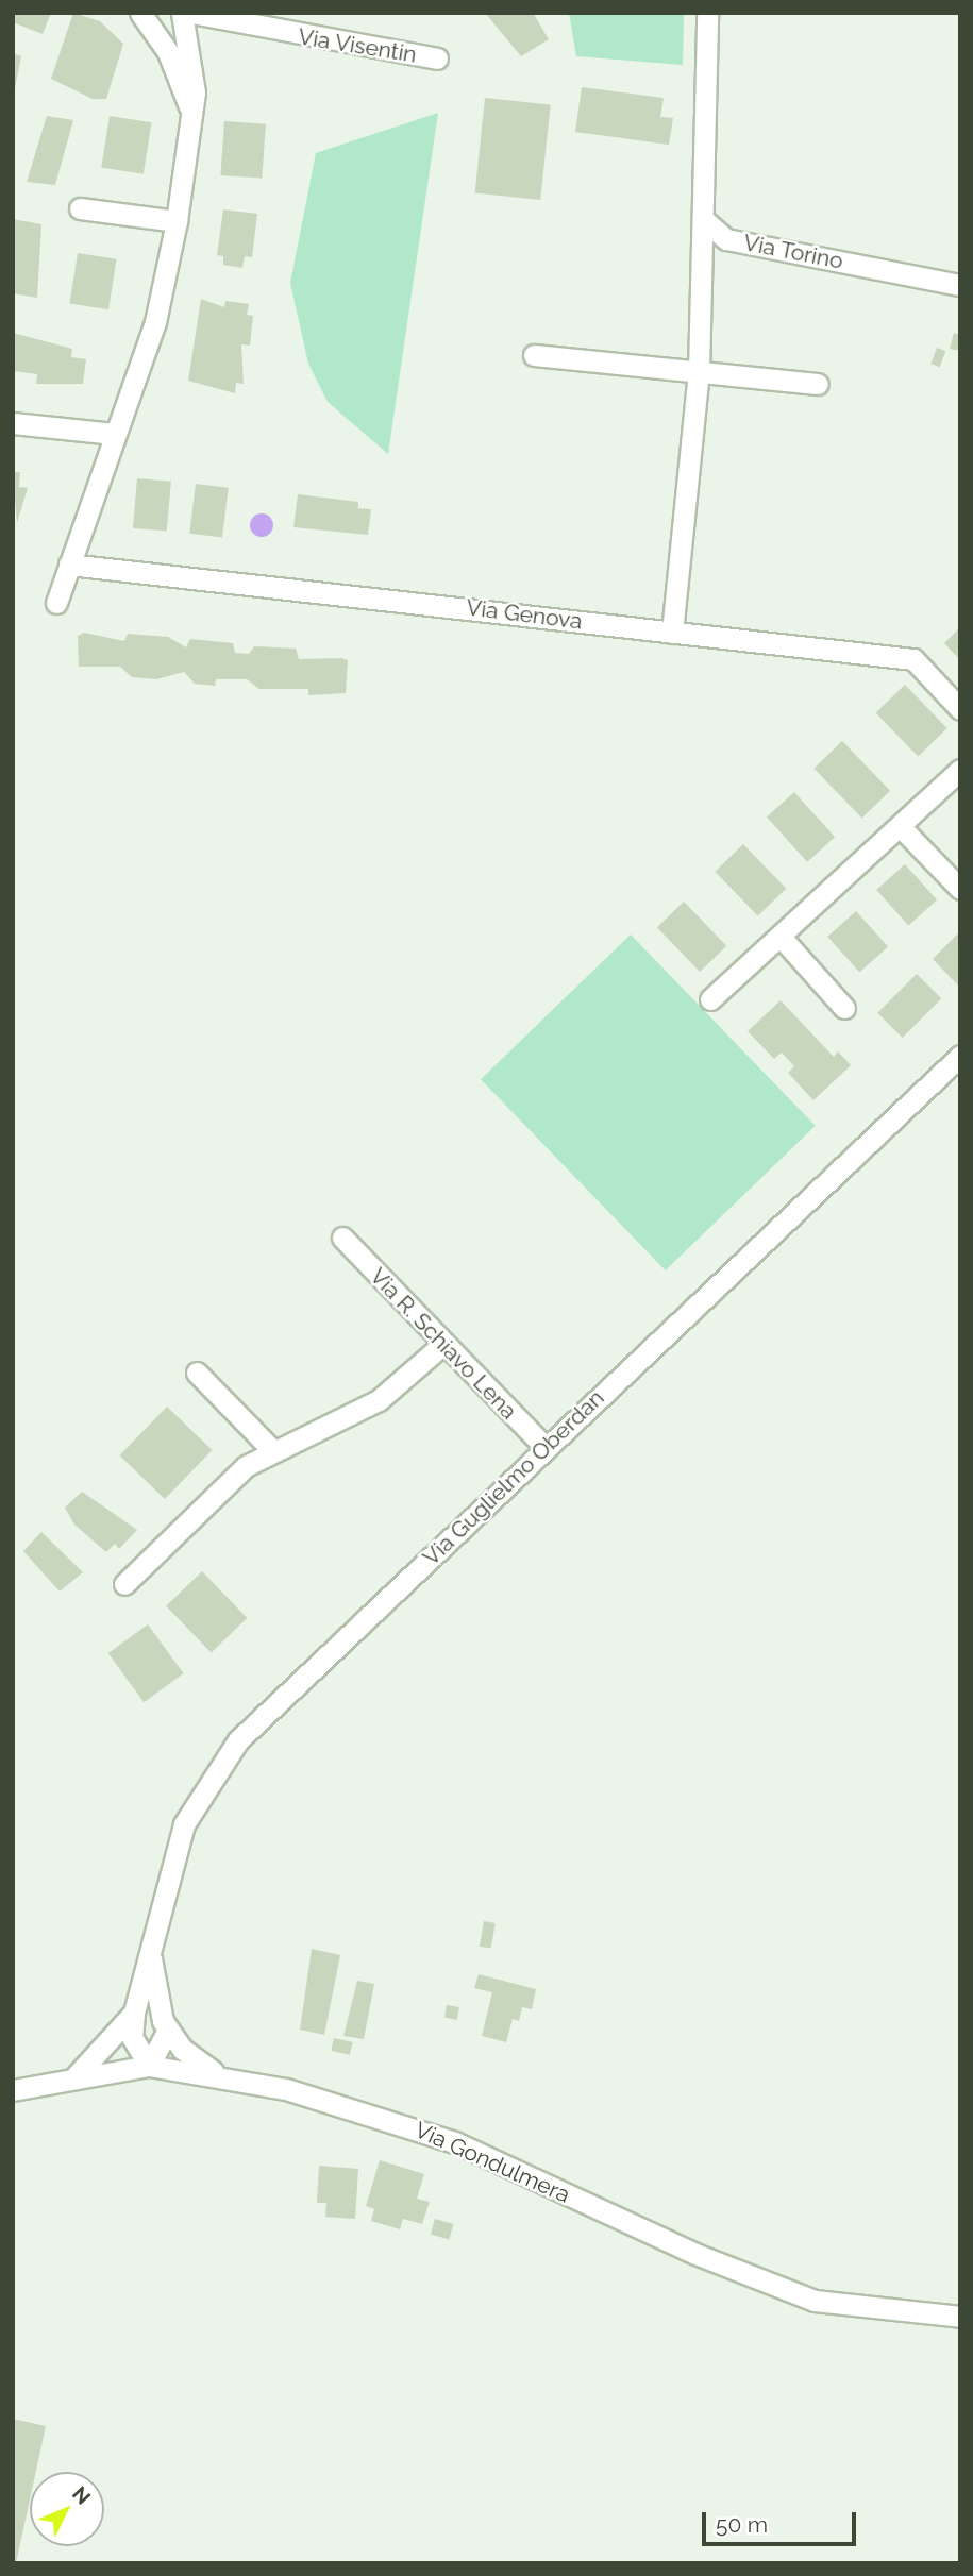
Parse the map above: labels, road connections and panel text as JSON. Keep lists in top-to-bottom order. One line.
{"streets":{"street":["Via Visentin","Via Torino","Via Genova","Via R. Schiavo Lena","Via Guglielmo Oberdan","Via Gondulmera"]},"crossings":[["Via R. Schiavo Lena","Via Guglielmo Oberdan"],["Via Guglielmo Oberdan","Via Gondulmera"]],"scale_bar":"50 m","north":"top right"}
